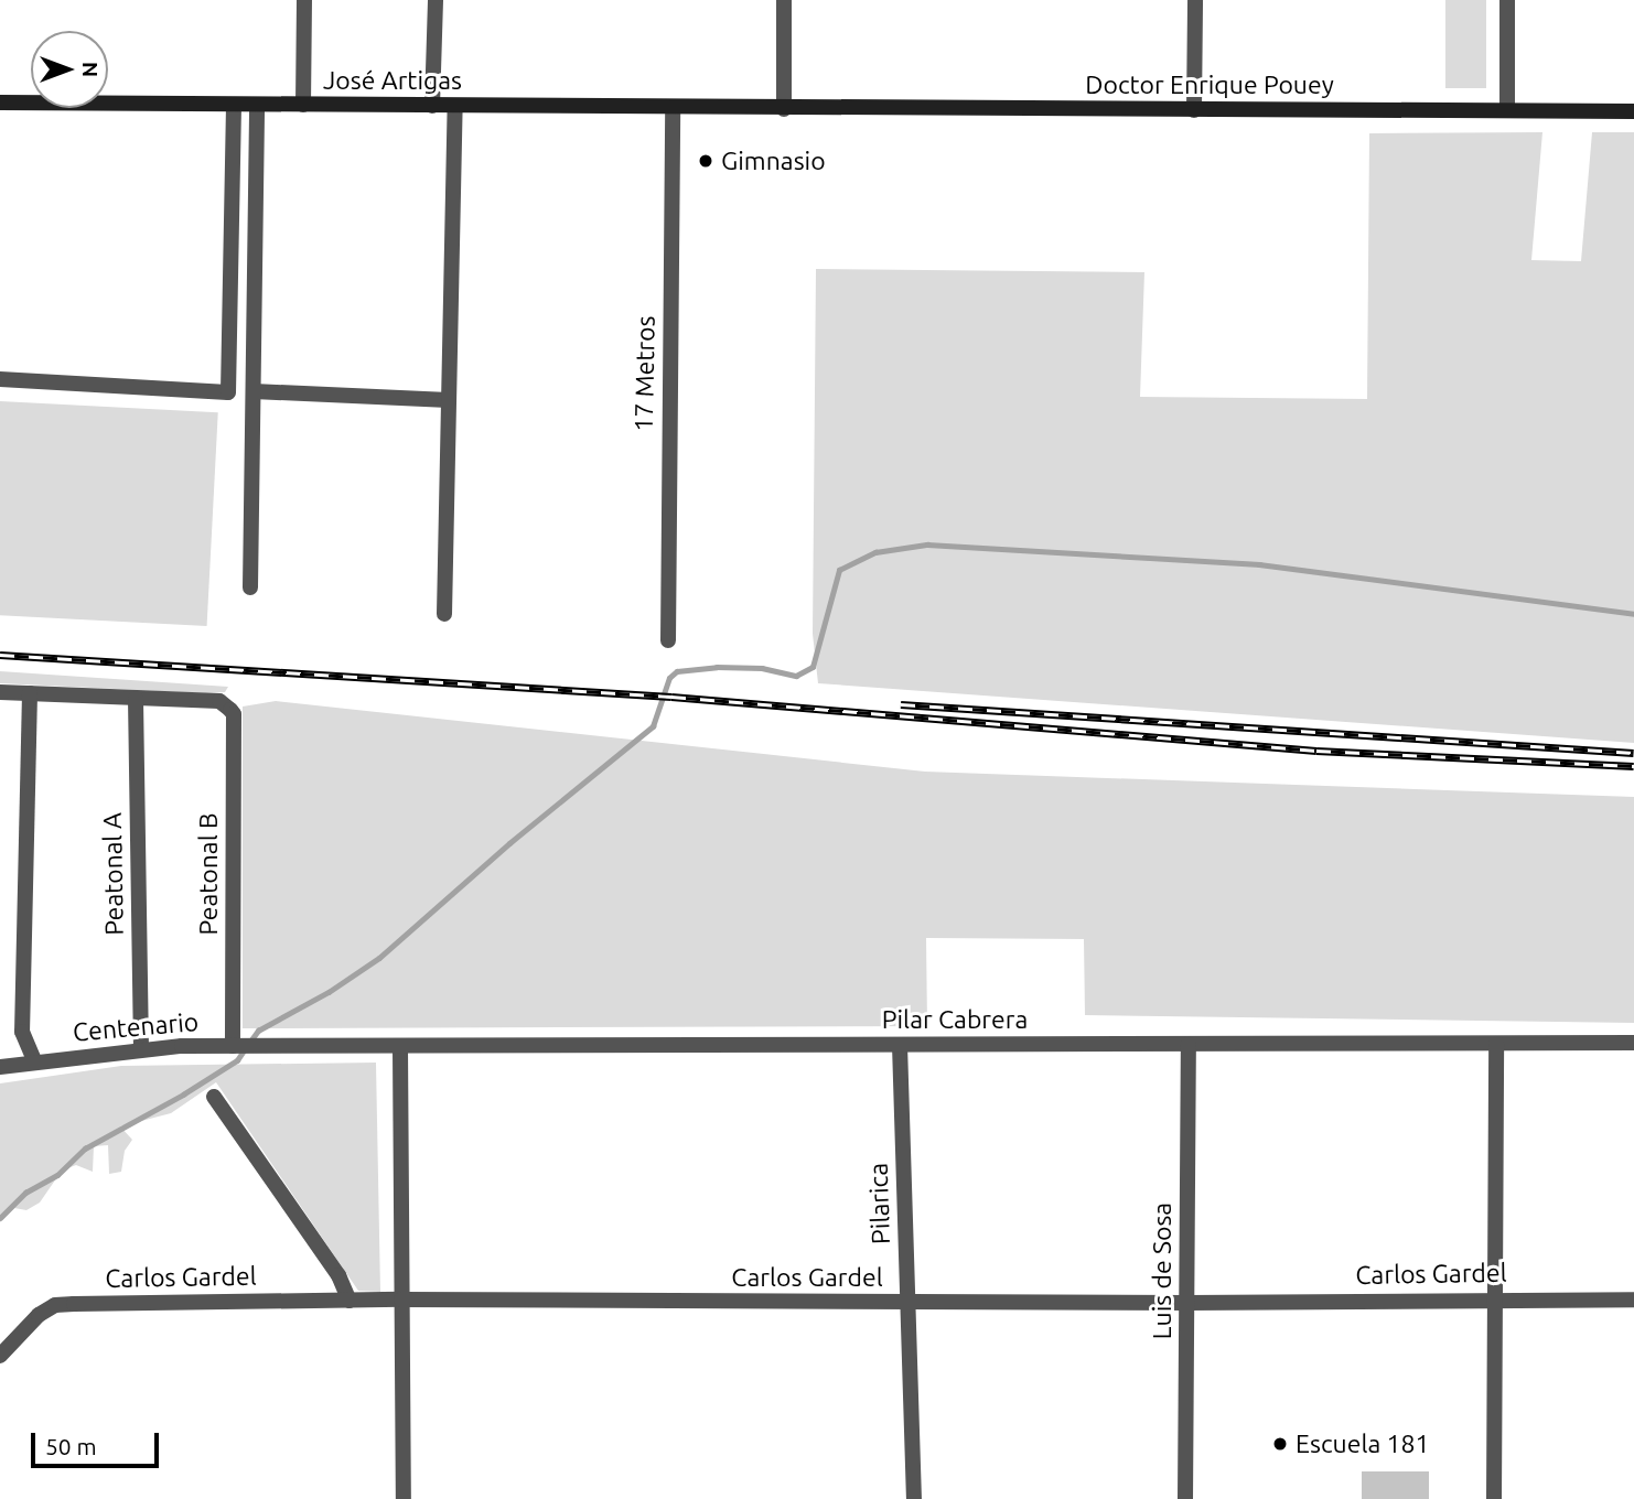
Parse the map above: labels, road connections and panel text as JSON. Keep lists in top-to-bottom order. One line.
{"streets":{"street":["José Artigas","Doctor Enrique Pouey","17 Metros","Peatonal A","Peatonal B","Pilar Cabrera","Centenario","Pilarica","Luis de Sosa","Carlos Gardel"]},"crossings":[["José Artigas","Doctor Enrique Pouey"],["José Artigas","17 Metros"],["Peatonal A","Peatonal B"],["Peatonal A","Centenario"],["Peatonal B","Centenario"],["Pilar Cabrera","Centenario"],["Pilar Cabrera","Pilarica"],["Pilar Cabrera","Luis de Sosa"],["Pilarica","Carlos Gardel"],["Luis de Sosa","Carlos Gardel"]],"places":["Gimnasio","Escuela 181"],"scale_bar":"50 m","north":"right"}
